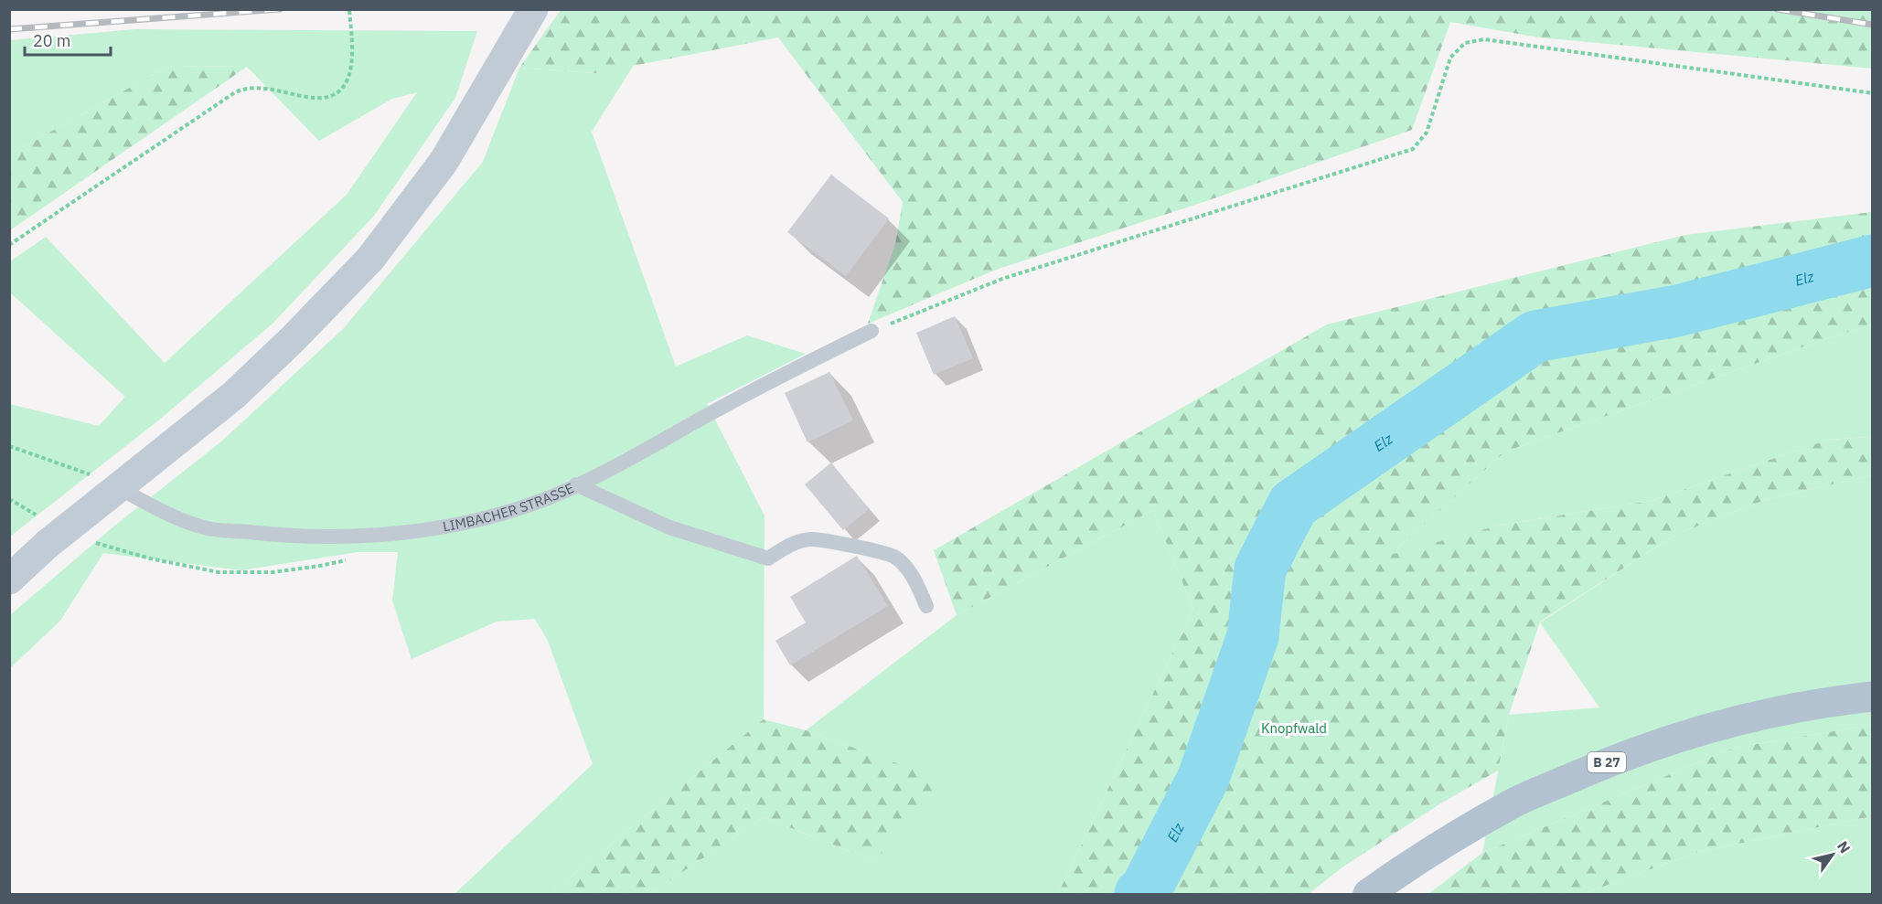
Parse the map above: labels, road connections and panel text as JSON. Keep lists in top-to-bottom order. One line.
{"streets":{"main road":["B 27"],"lane":["LIMBACHER STRASSE"]},"water":["Elz"],"parks":["Knopfwald"],"scale_bar":"20 m","north":"top right"}
